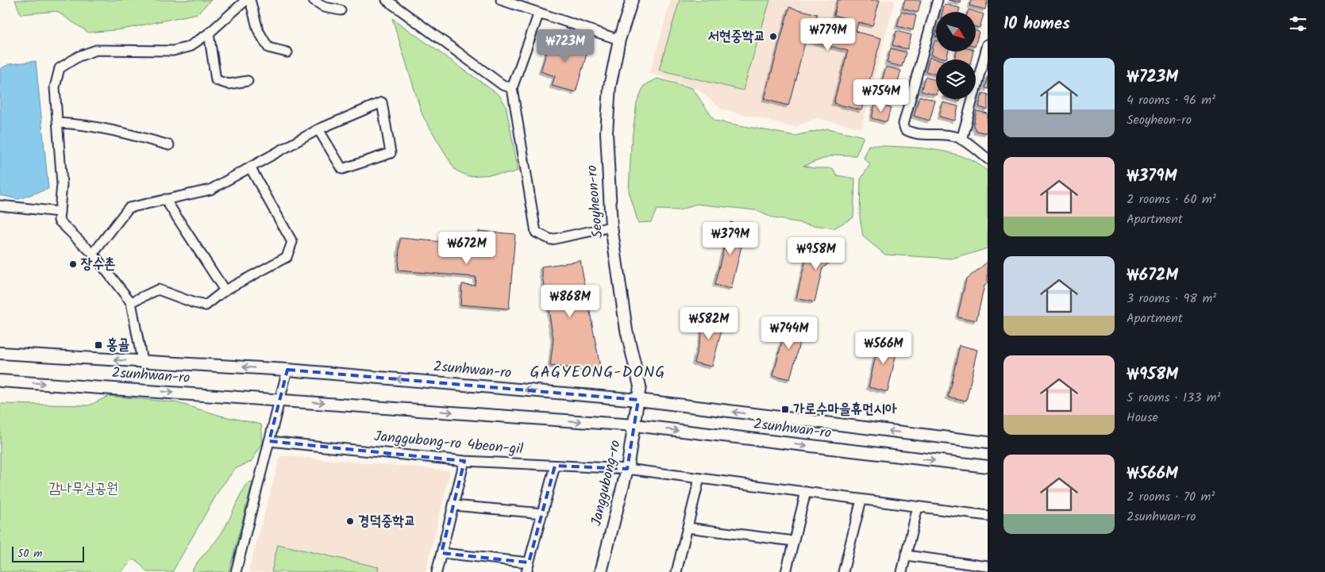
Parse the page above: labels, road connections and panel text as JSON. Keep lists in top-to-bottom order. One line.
{"streets":{"street":["Seoyheon-ro","2sunhwan-ro","Janggubong-ro 4beon-gil","Janggubong-ro"]},"crossings":[["Seoyheon-ro","2sunhwan-ro"],["Seoyheon-ro","Janggubong-ro"],["2sunhwan-ro","Janggubong-ro"],["Janggubong-ro 4beon-gil","Janggubong-ro"]],"districts":["GAGYEONG-DONG"],"parks":["감나무실공원"],"places":{"other":["서현중학교","장수촌","경덕중학교"],"transit":["홍골","가로수마을휴먼시아"]},"scale_bar":"50 m","north":"bottom right","page":{"heading":"10 homes","price":["₩779M","₩723M","₩754M","₩379M","₩672M","₩958M","₩868M","₩582M","₩744M","₩566M"],"list":[{"name":"₩723M","note":"4 rooms · 96 m² · Seoyheon-ro"},{"name":"₩379M","note":"2 rooms · 60 m² · Apartment"},{"name":"₩672M","note":"3 rooms · 98 m² · Apartment"},{"name":"₩958M","note":"5 rooms · 133 m² · House"},{"name":"₩566M","note":"2 rooms · 70 m² · 2sunhwan-ro"}],"scale":"50 m"}}
